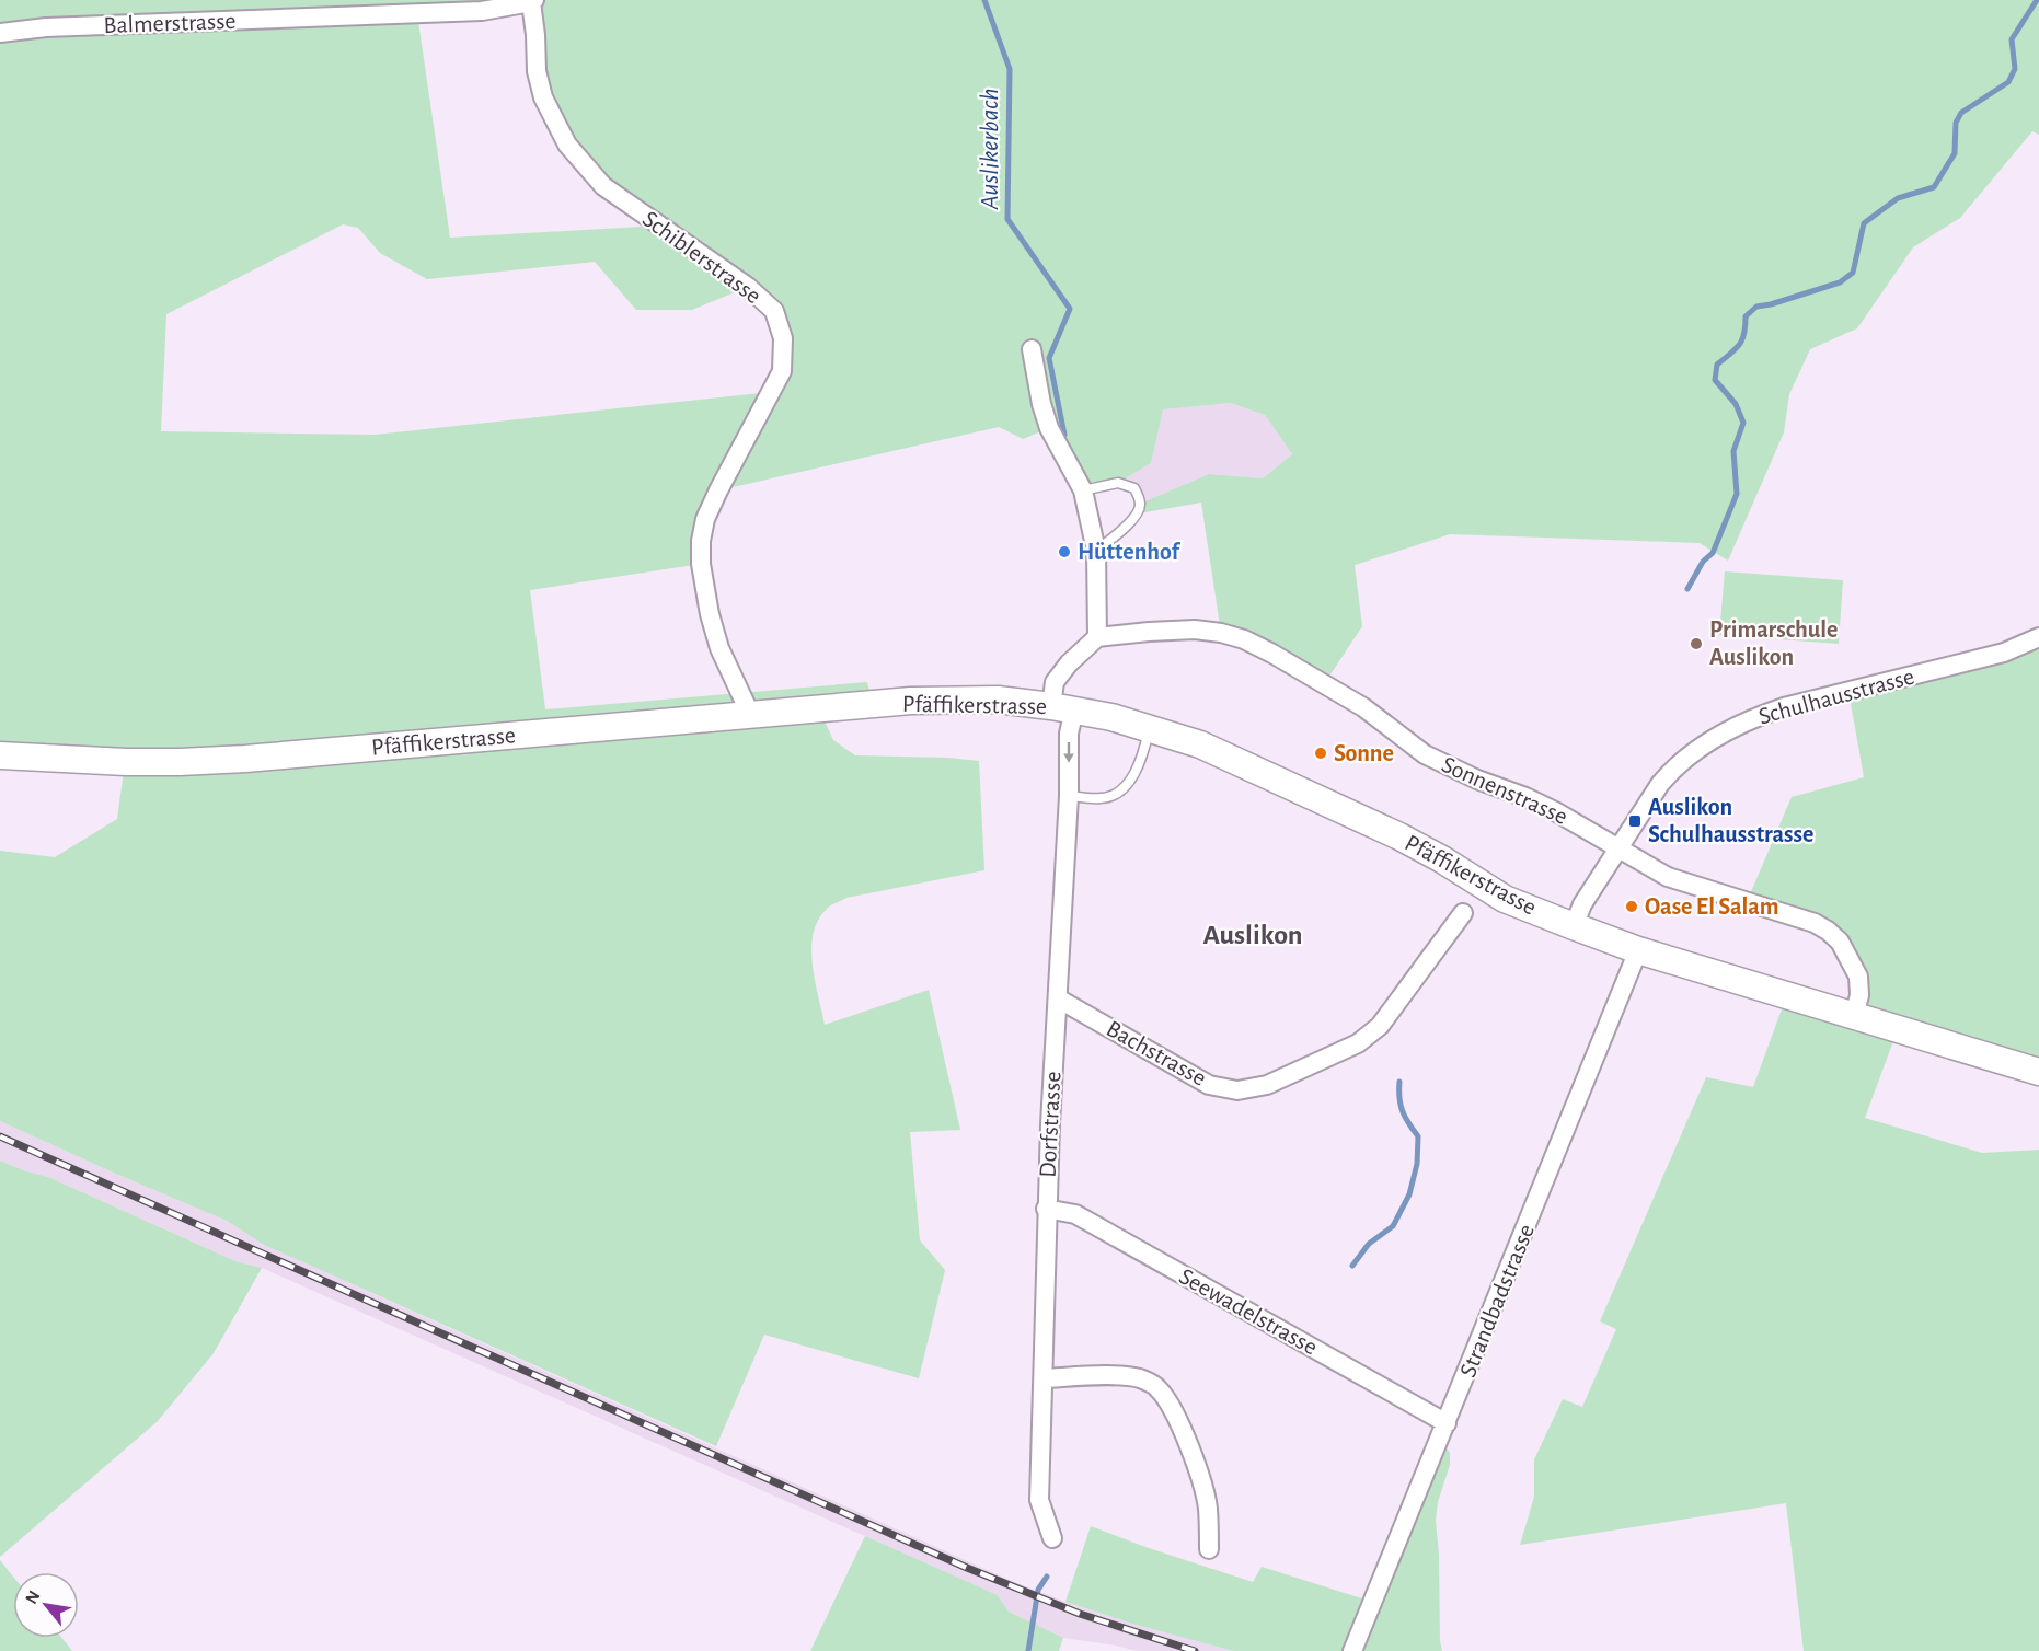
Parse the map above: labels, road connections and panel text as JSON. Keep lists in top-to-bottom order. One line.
{"streets":{"main road":["Pfäffikerstrasse"],"street":["Balmerstrasse","Schiblerstrasse","Schulhausstrasse","Sonnenstrasse","Bachstrasse","Dorfstrasse","Strandbadstrasse","Seewadelstrasse"]},"crossings":[["Balmerstrasse","Schiblerstrasse"],["Schiblerstrasse","Pfäffikerstrasse"],["Schulhausstrasse","Pfäffikerstrasse"],["Schulhausstrasse","Sonnenstrasse"],["Pfäffikerstrasse","Sonnenstrasse"],["Pfäffikerstrasse","Dorfstrasse"],["Pfäffikerstrasse","Strandbadstrasse"],["Sonnenstrasse","Dorfstrasse"],["Bachstrasse","Dorfstrasse"],["Dorfstrasse","Seewadelstrasse"],["Strandbadstrasse","Seewadelstrasse"]],"districts":["Auslikon"],"water":["Auslikerbach"],"places":{"other":["Hüttenhof","Primarschule Auslikon","Sonne","Oase El Salam"],"transit":["Auslikon Schulhausstrasse"]},"north":"top left"}
